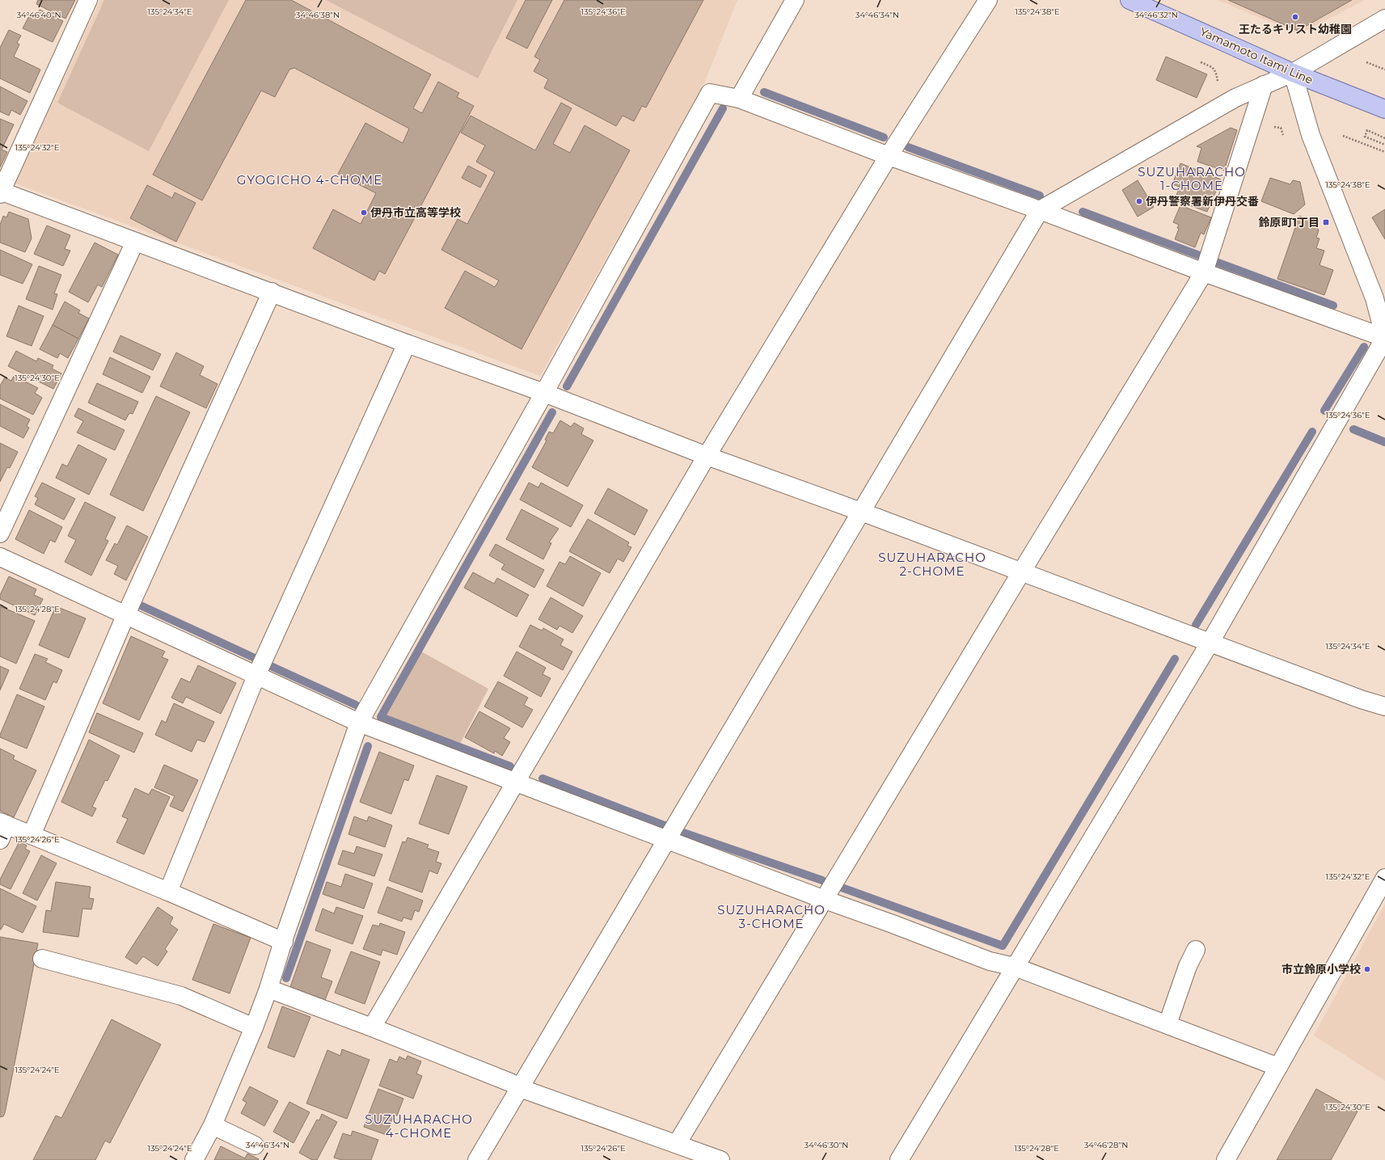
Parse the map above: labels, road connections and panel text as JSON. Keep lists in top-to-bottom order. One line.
{"streets":{"main road":["Yamamoto Itami Line"]},"districts":["SUZUHARACHO 1-CHOME","GYOGICHO 4-CHOME","SUZUHARACHO 2-CHOME","SUZUHARACHO 3-CHOME","SUZUHARACHO 4-CHOME"],"places":{"other":["王たるキリスト幼稚園","伊丹警察署新伊丹交番","伊丹市立高等学校","市立鈴原小学校"],"transit":["鈴原町1丁目"]},"coordinates":["135°24'34\"E","135°24'36\"E","135°24'38\"E","34°46'40\"N","34°46'38\"N","34°46'34\"N","34°46'32\"N","135°24'32\"E","135°24'30\"E","135°24'28\"E","135°24'26\"E","135°24'24\"E","34°46'30\"N","34°46'28\"N"]}
